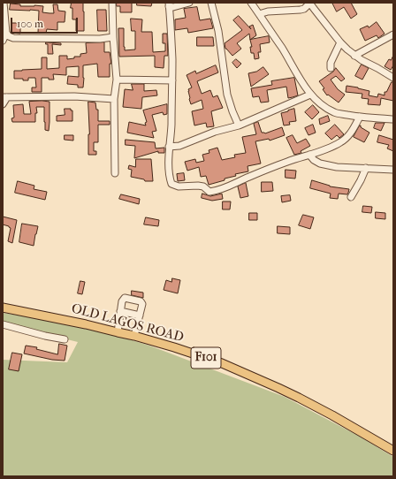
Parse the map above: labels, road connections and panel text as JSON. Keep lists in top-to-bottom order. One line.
{"streets":{"main road":["OLD LAGOS ROAD","F101"]},"scale_bar":"100 m"}
